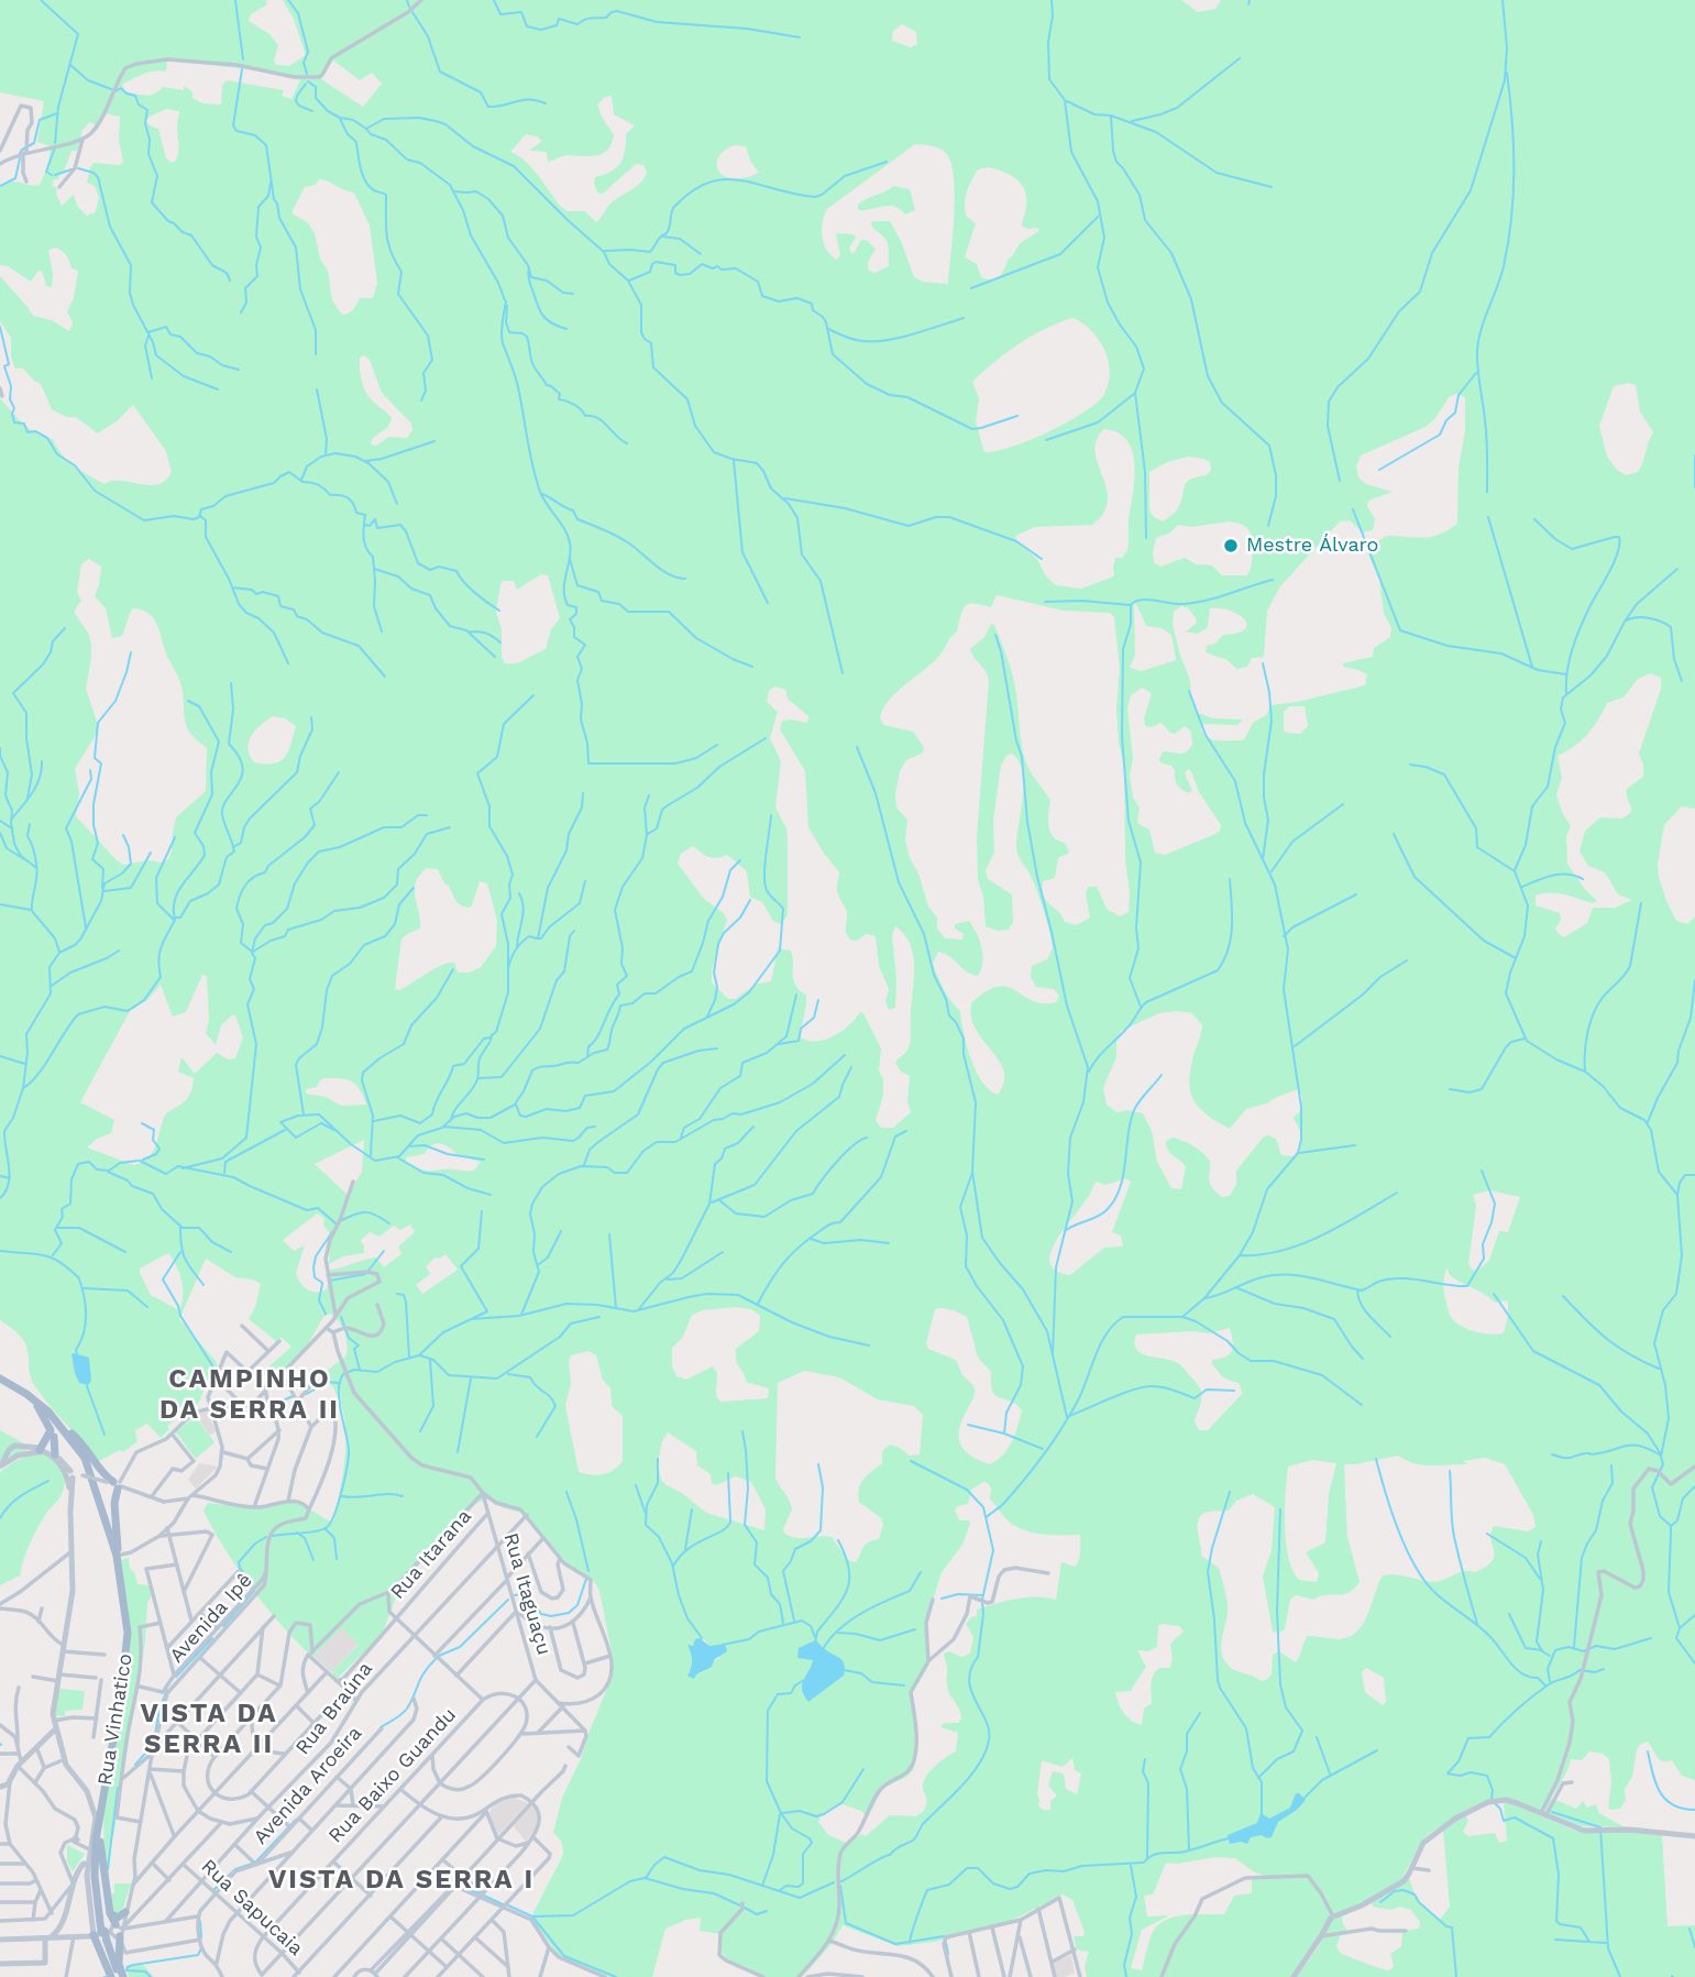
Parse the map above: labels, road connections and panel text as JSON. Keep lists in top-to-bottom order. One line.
{"streets":{"street":["Rua Itarana","Rua Itaguaçu","Avenida Ipê","Rua Braúna","Rua Vinhatico","Rua Baixo Guandu","Avenida Aroeira","Rua Sapucaia"]},"crossings":[["Rua Itarana","Rua Itaguaçu"],["Rua Itaguaçu","Rua Braúna"],["Avenida Ipê","Rua Vinhatico"],["Rua Braúna","Rua Sapucaia"],["Rua Baixo Guandu","Rua Sapucaia"]],"districts":["CAMPINHO DA SERRA II","VISTA DA SERRA II","VISTA DA SERRA I"],"places":["Mestre Álvaro"]}
